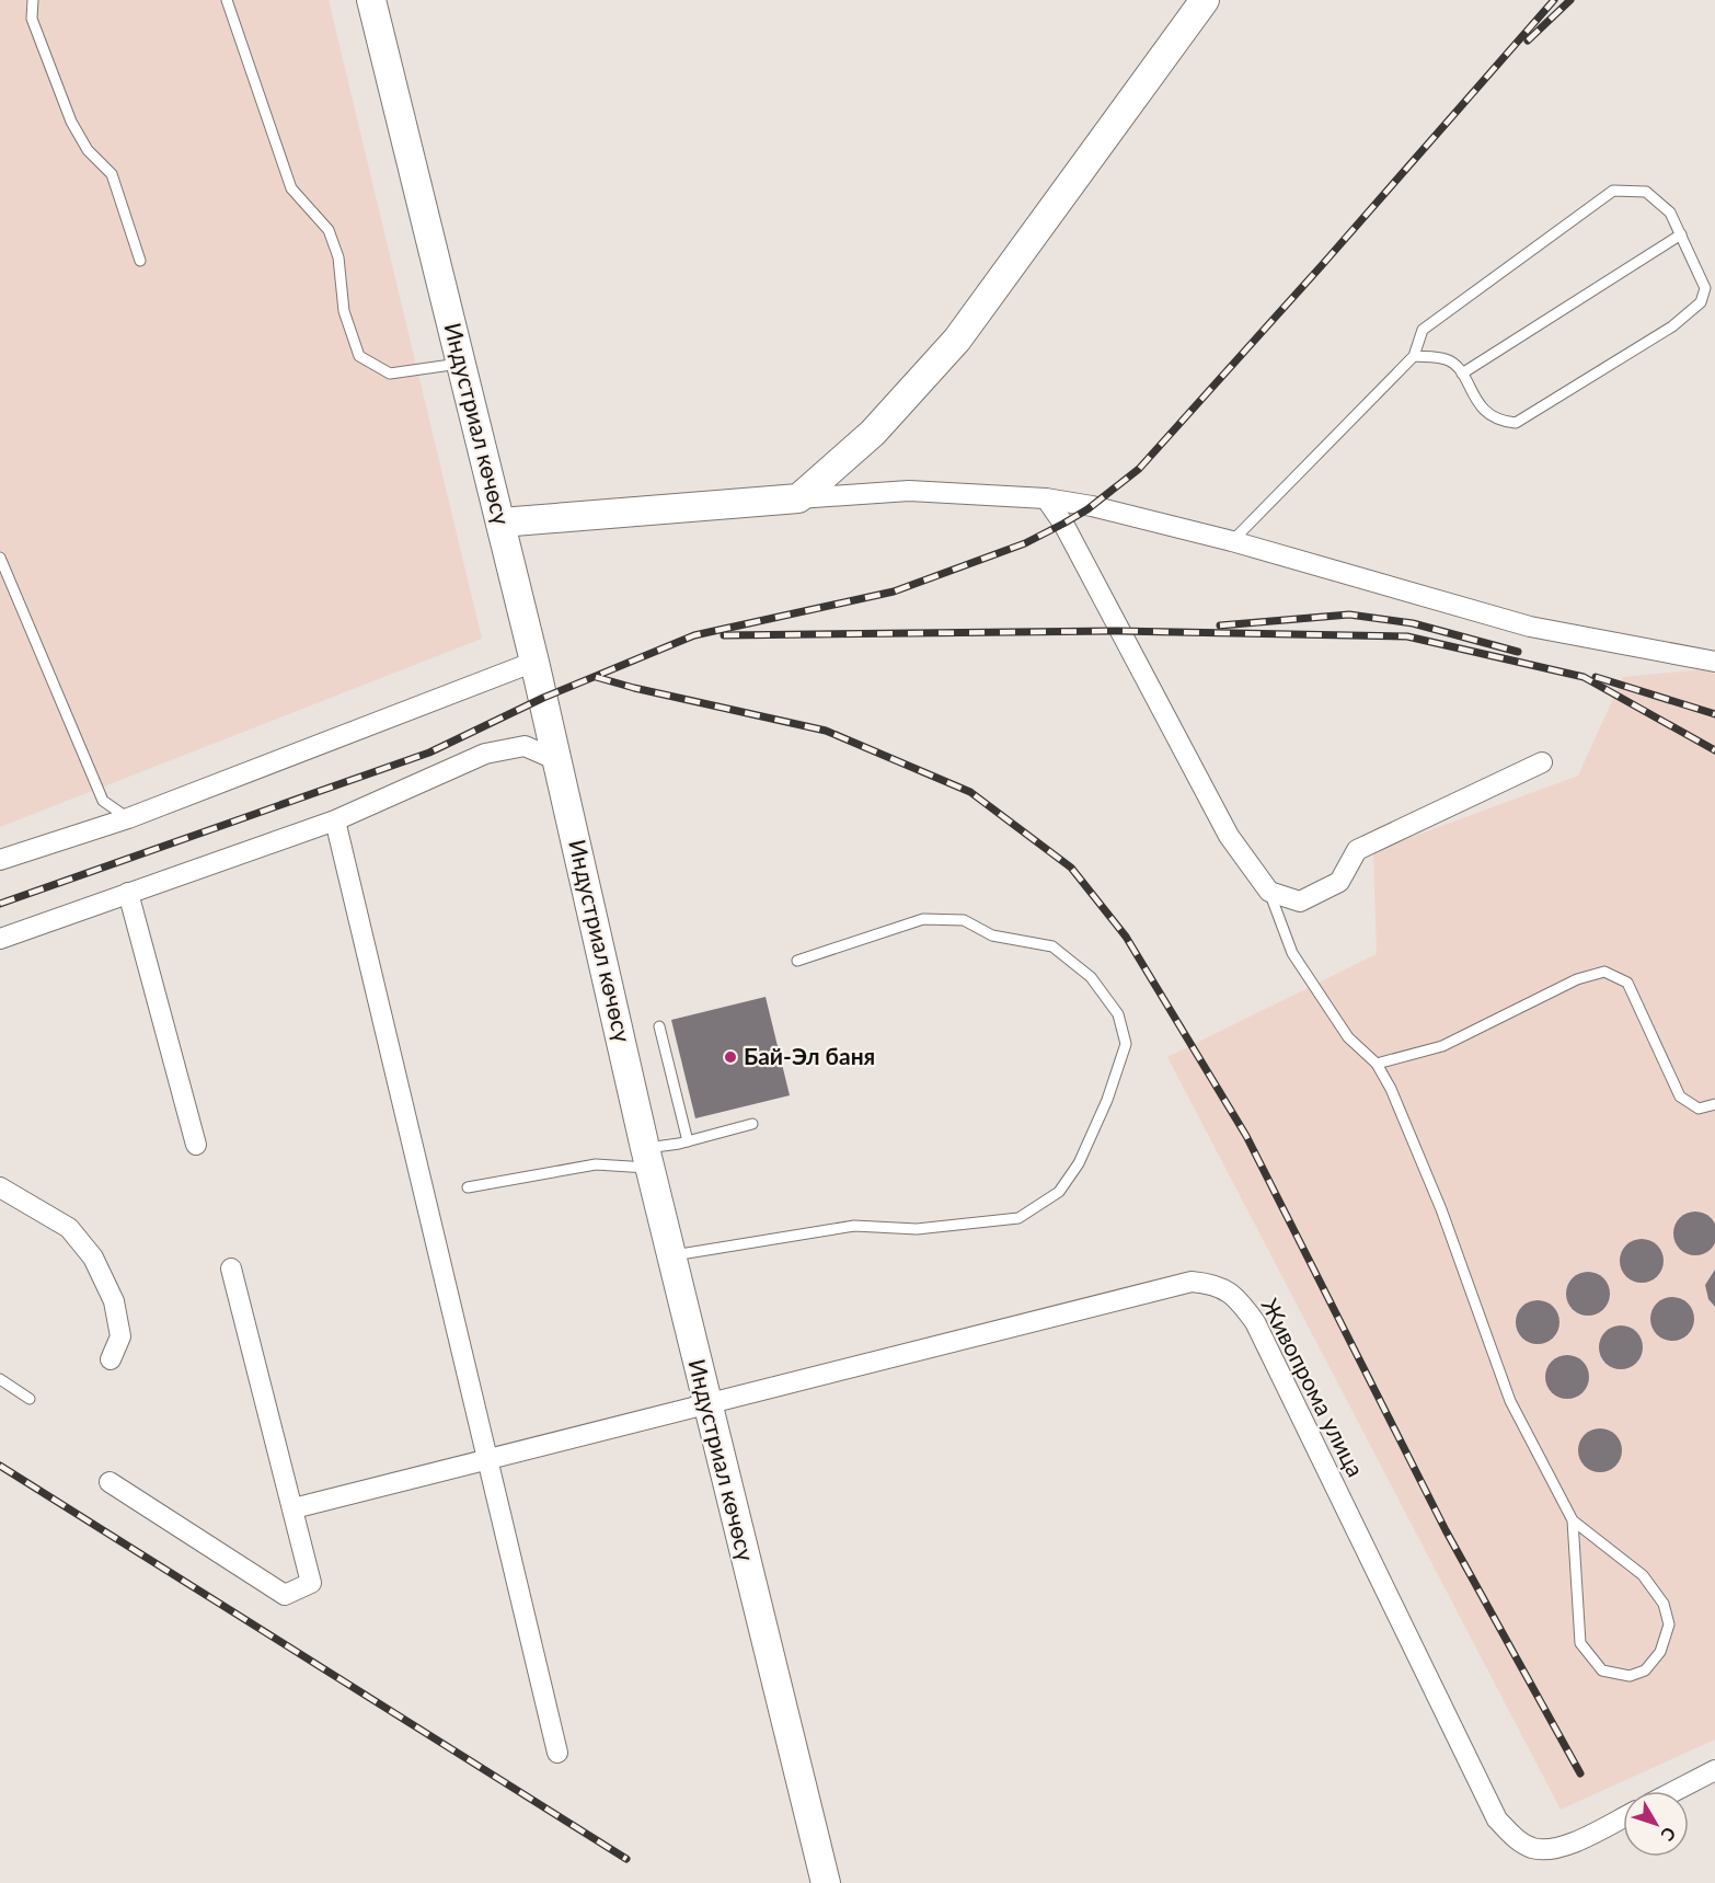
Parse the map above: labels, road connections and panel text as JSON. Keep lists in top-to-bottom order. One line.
{"streets":{"main road":["Индустриал көчөсү"],"street":["Живопрома улица"]},"crossings":[["Индустриал көчөсү","Живопрома улица"]],"places":["Бай-Эл баня"],"north":"bottom right"}
